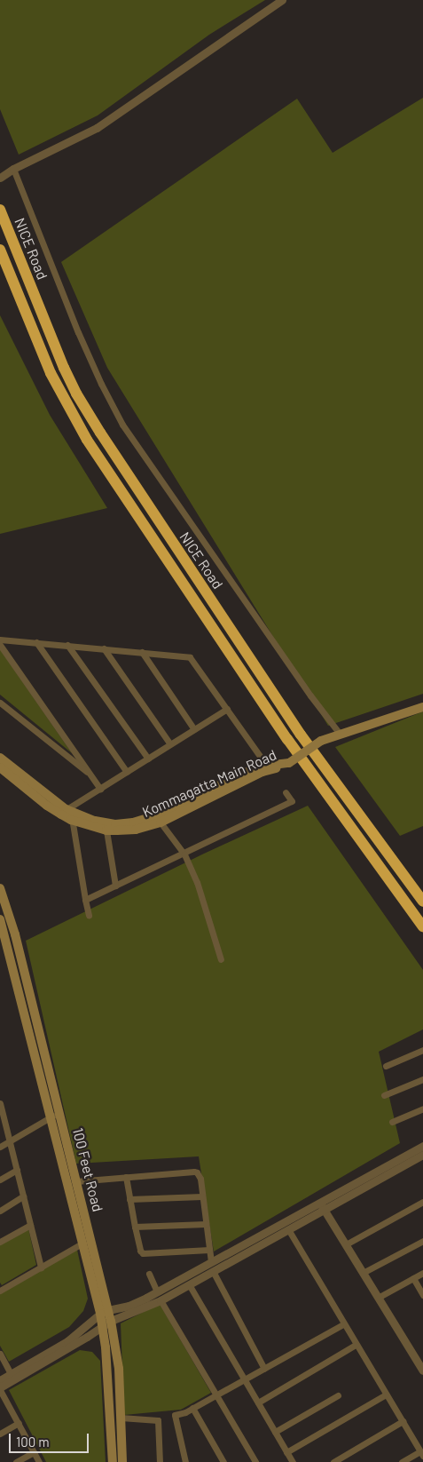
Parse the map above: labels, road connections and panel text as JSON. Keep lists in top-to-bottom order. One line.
{"streets":{"highway":["NICE Road"],"main road":["Kommagatta Main Road","100 Feet Road"]},"scale_bar":"100 m"}
